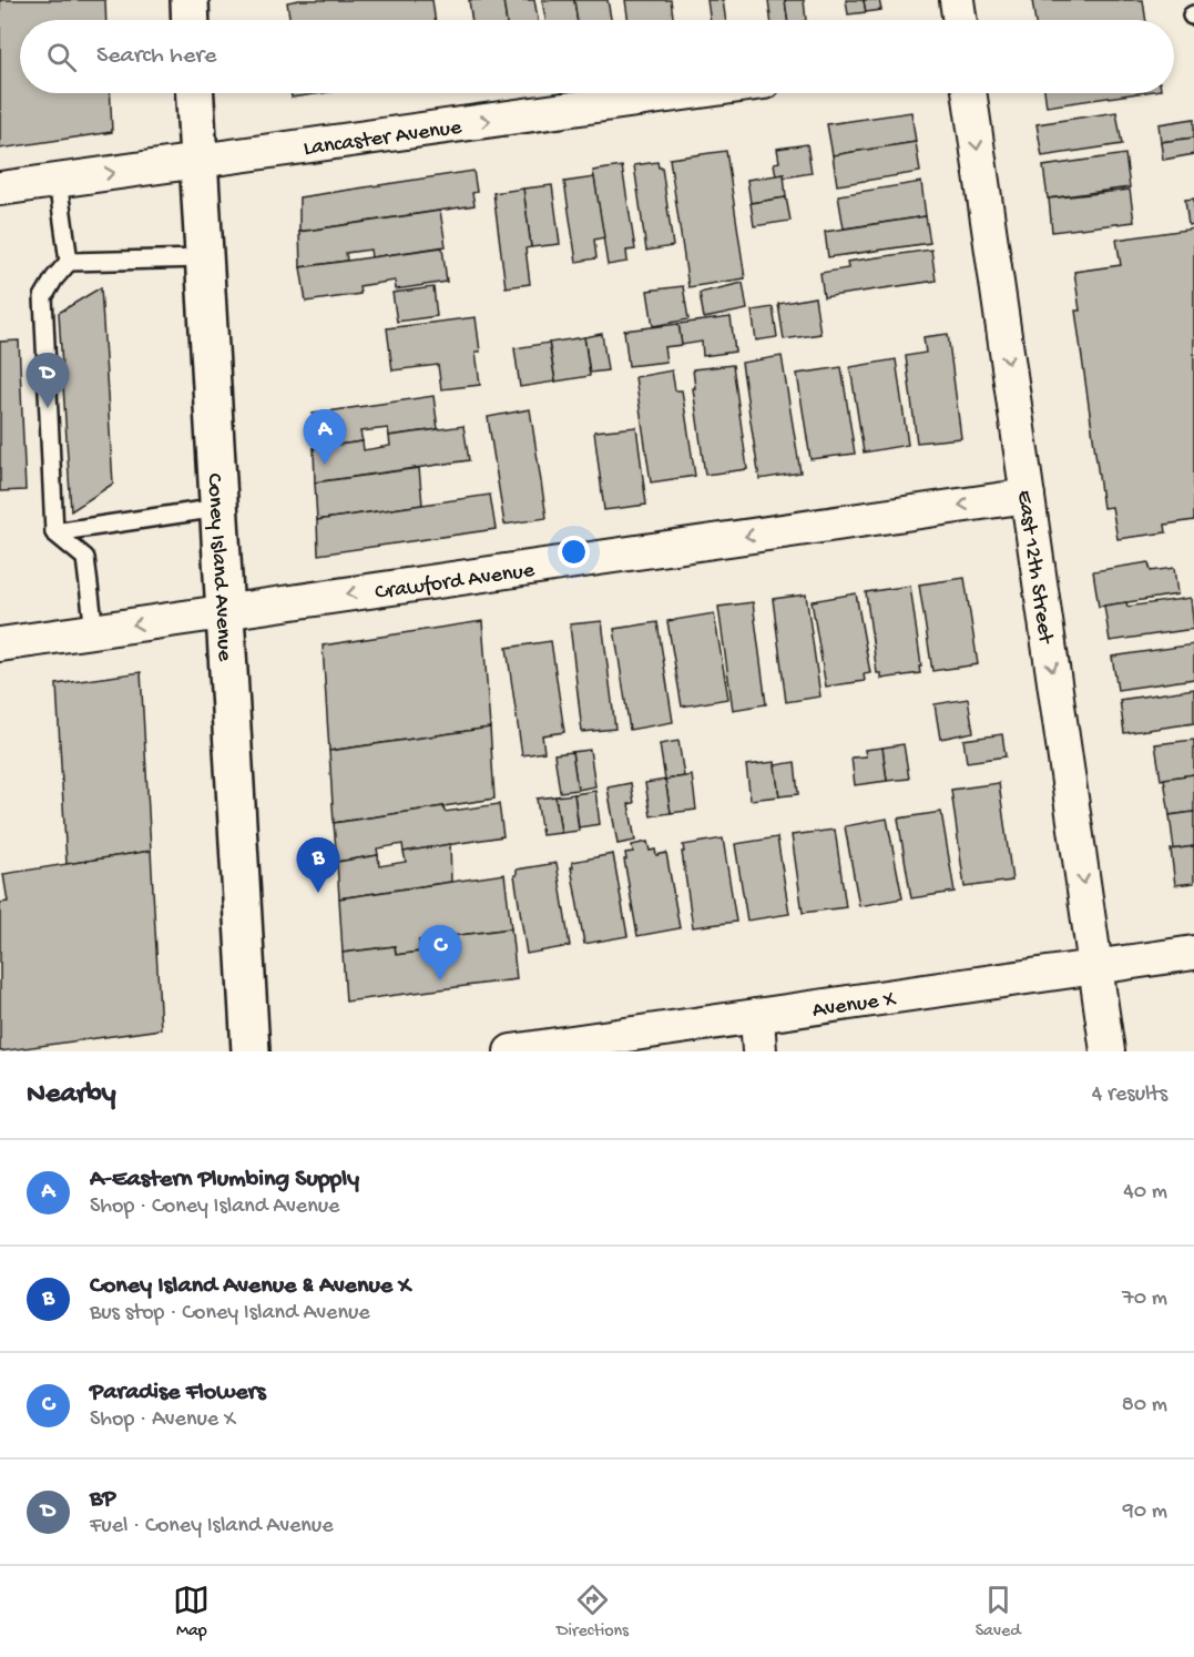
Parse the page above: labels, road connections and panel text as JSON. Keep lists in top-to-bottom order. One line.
{"streets":{"main road":["Coney Island Avenue"],"street":["Lancaster Avenue","East 12th Street","Crawford Avenue","Avenue X"]},"crossings":[["Lancaster Avenue","Coney Island Avenue"],["Coney Island Avenue","Crawford Avenue"],["East 12th Street","Crawford Avenue"],["East 12th Street","Avenue X"]],"one_way":["Lancaster Avenue","East 12th Street","Crawford Avenue"],"page":{"search":"Search here","pins":["D","A","B","C"],"heading":["Nearby","4 results"],"list":[{"mark":"A","name":"A-Eastern Plumbing Supply","note":"Shop · Coney Island Avenue","value":"40 m"},{"mark":"B","name":"Coney Island Avenue & Avenue X","note":"Bus stop · Coney Island Avenue","value":"70 m"},{"mark":"C","name":"Paradise Flowers","note":"Shop · Avenue X","value":"80 m"},{"mark":"D","name":"BP","note":"Fuel · Coney Island Avenue","value":"90 m"}],"nav":["Map","Directions","Saved"]}}
